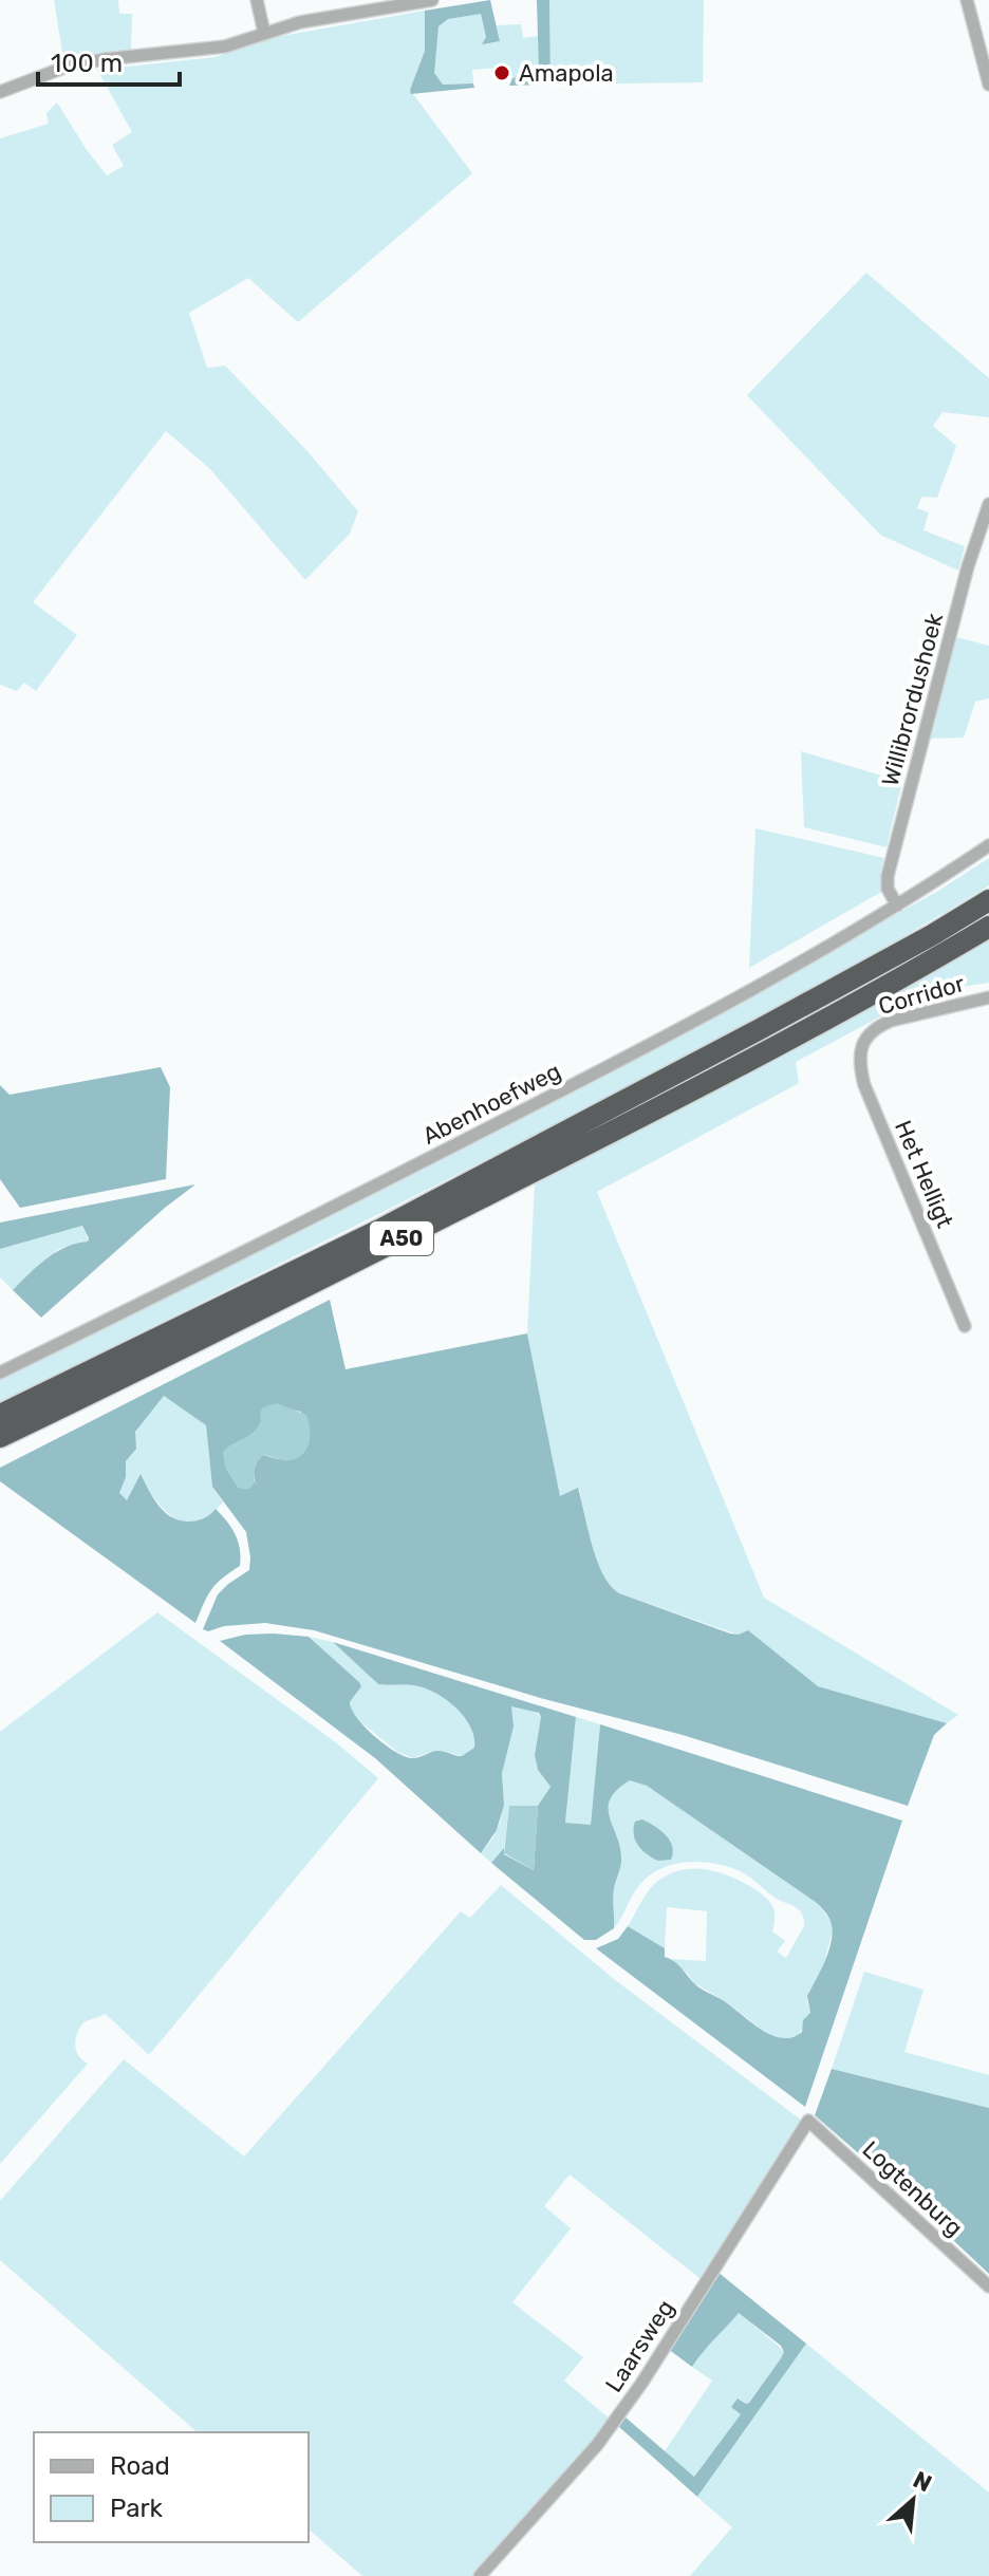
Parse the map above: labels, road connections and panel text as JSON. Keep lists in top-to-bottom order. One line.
{"streets":{"highway":["A50"],"street":["Willibrordushoek","Corridor","Abenhoefweg","Het Helligt","Logtenburg","Laarsweg"]},"crossings":[["Willibrordushoek","Abenhoefweg"],["Corridor","Het Helligt"],["Logtenburg","Laarsweg"]],"places":["Amapola"],"legend":["Road","Park"],"scale_bar":"100 m","north":"top right"}
